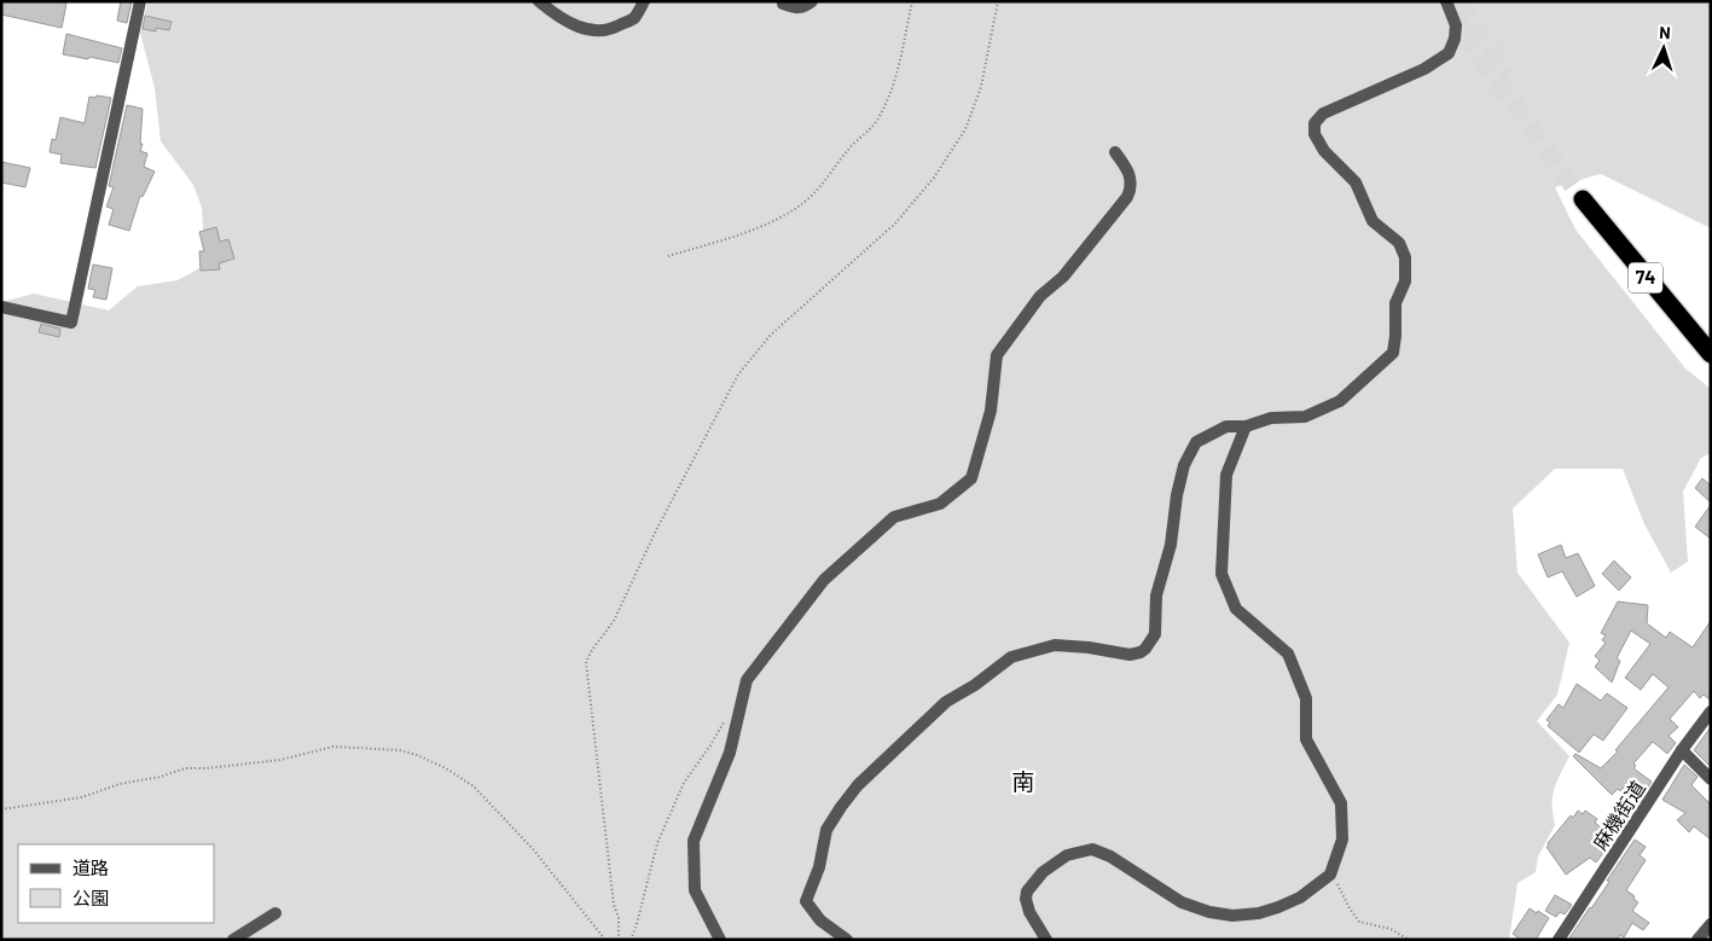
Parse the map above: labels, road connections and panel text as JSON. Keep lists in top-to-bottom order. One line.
{"streets":{"highway":["74"],"street":["麻機街道"]},"districts":["南"],"legend":["道路","公園"],"north":"top"}
